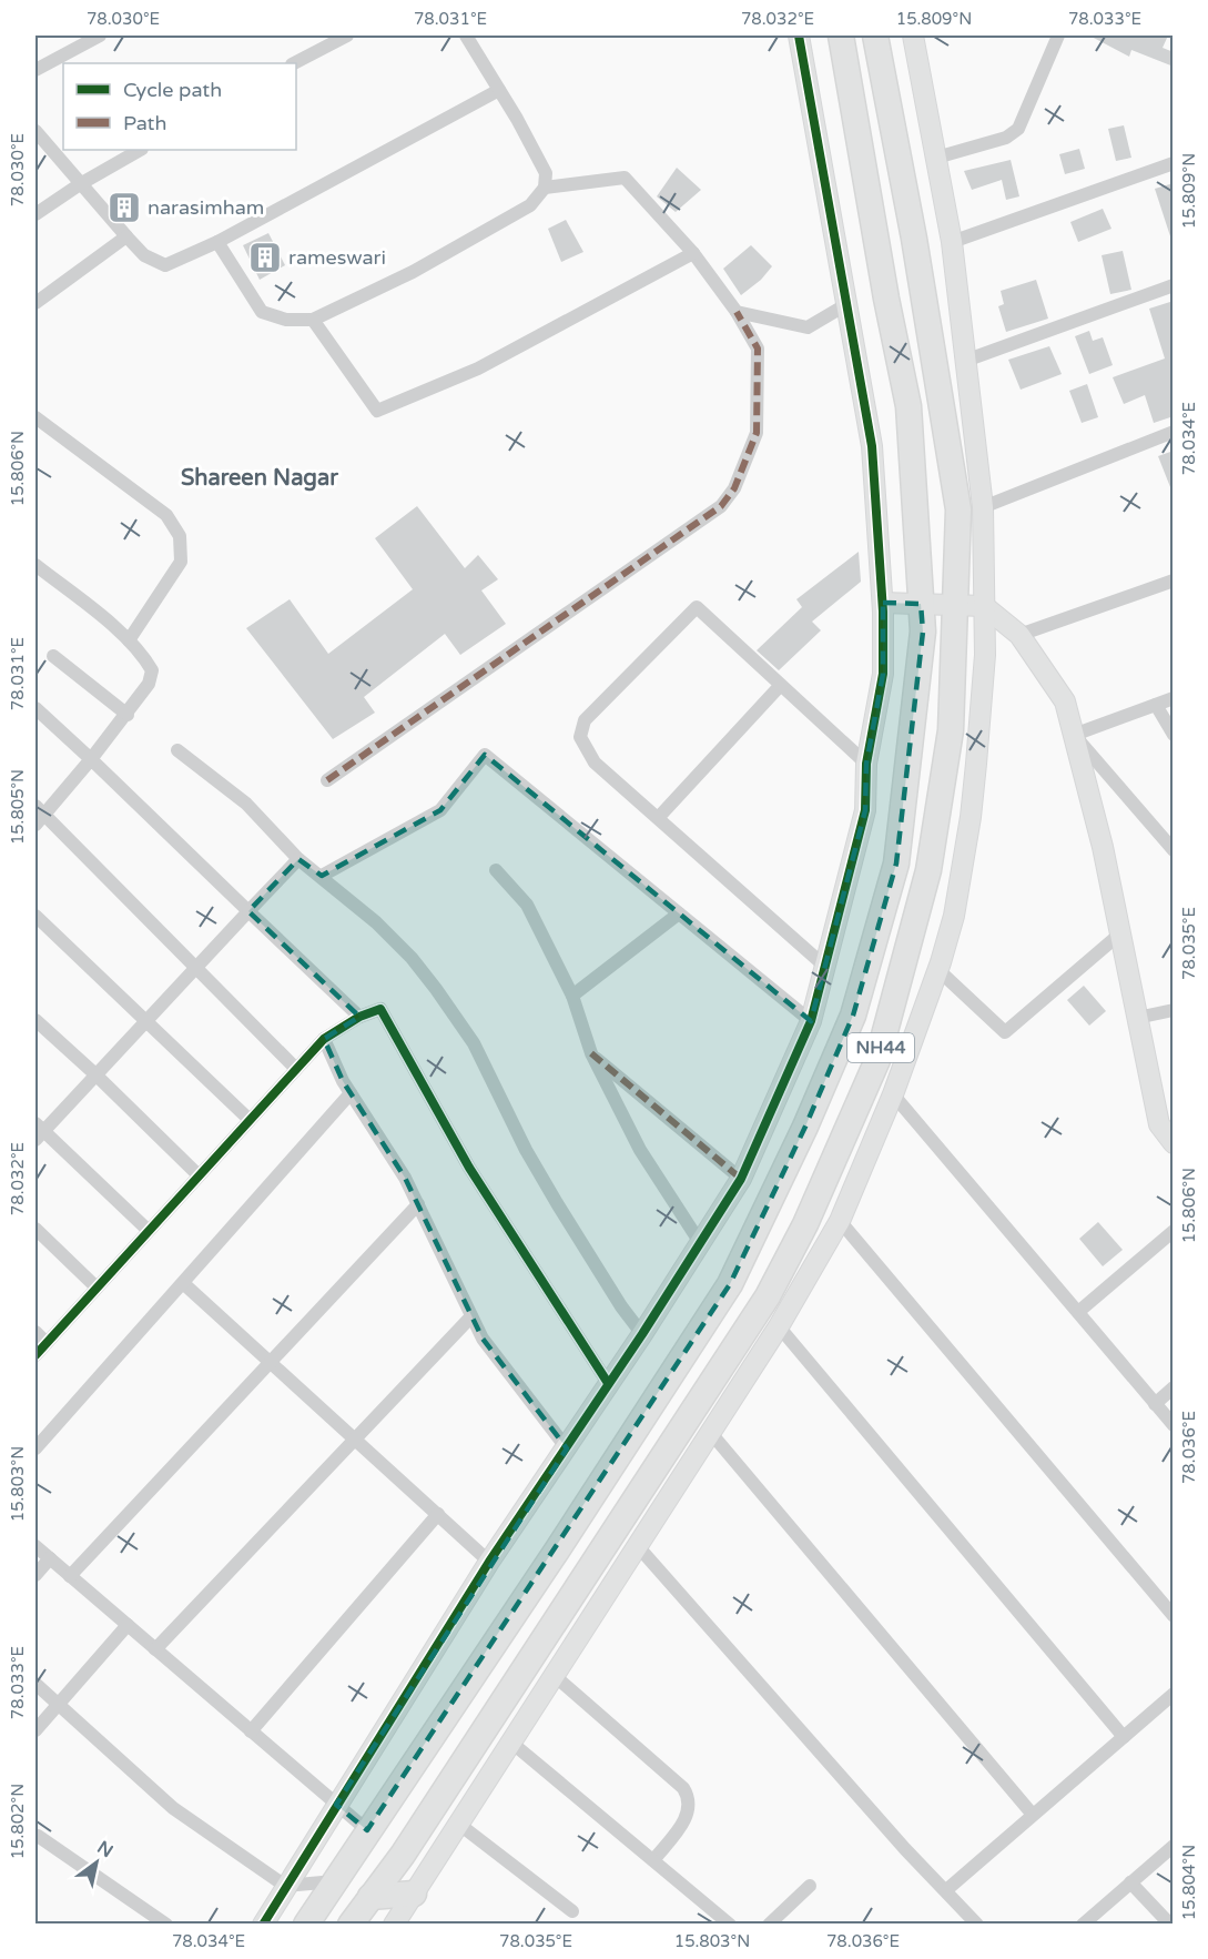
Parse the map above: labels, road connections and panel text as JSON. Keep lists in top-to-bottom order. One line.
{"streets":{"highway":["NH44"]},"districts":["Shareen Nagar"],"places":{"building":["narasimham","rameswari"]},"legend":["Cycle path","Path"],"north":"top right","coordinates":["78.030°E","78.031°E","78.032°E","15.809°N","78.033°E","78.034°E","15.806°N","15.805°N","78.035°E","78.036°E","15.803°N","15.802°N","15.804°N"]}
